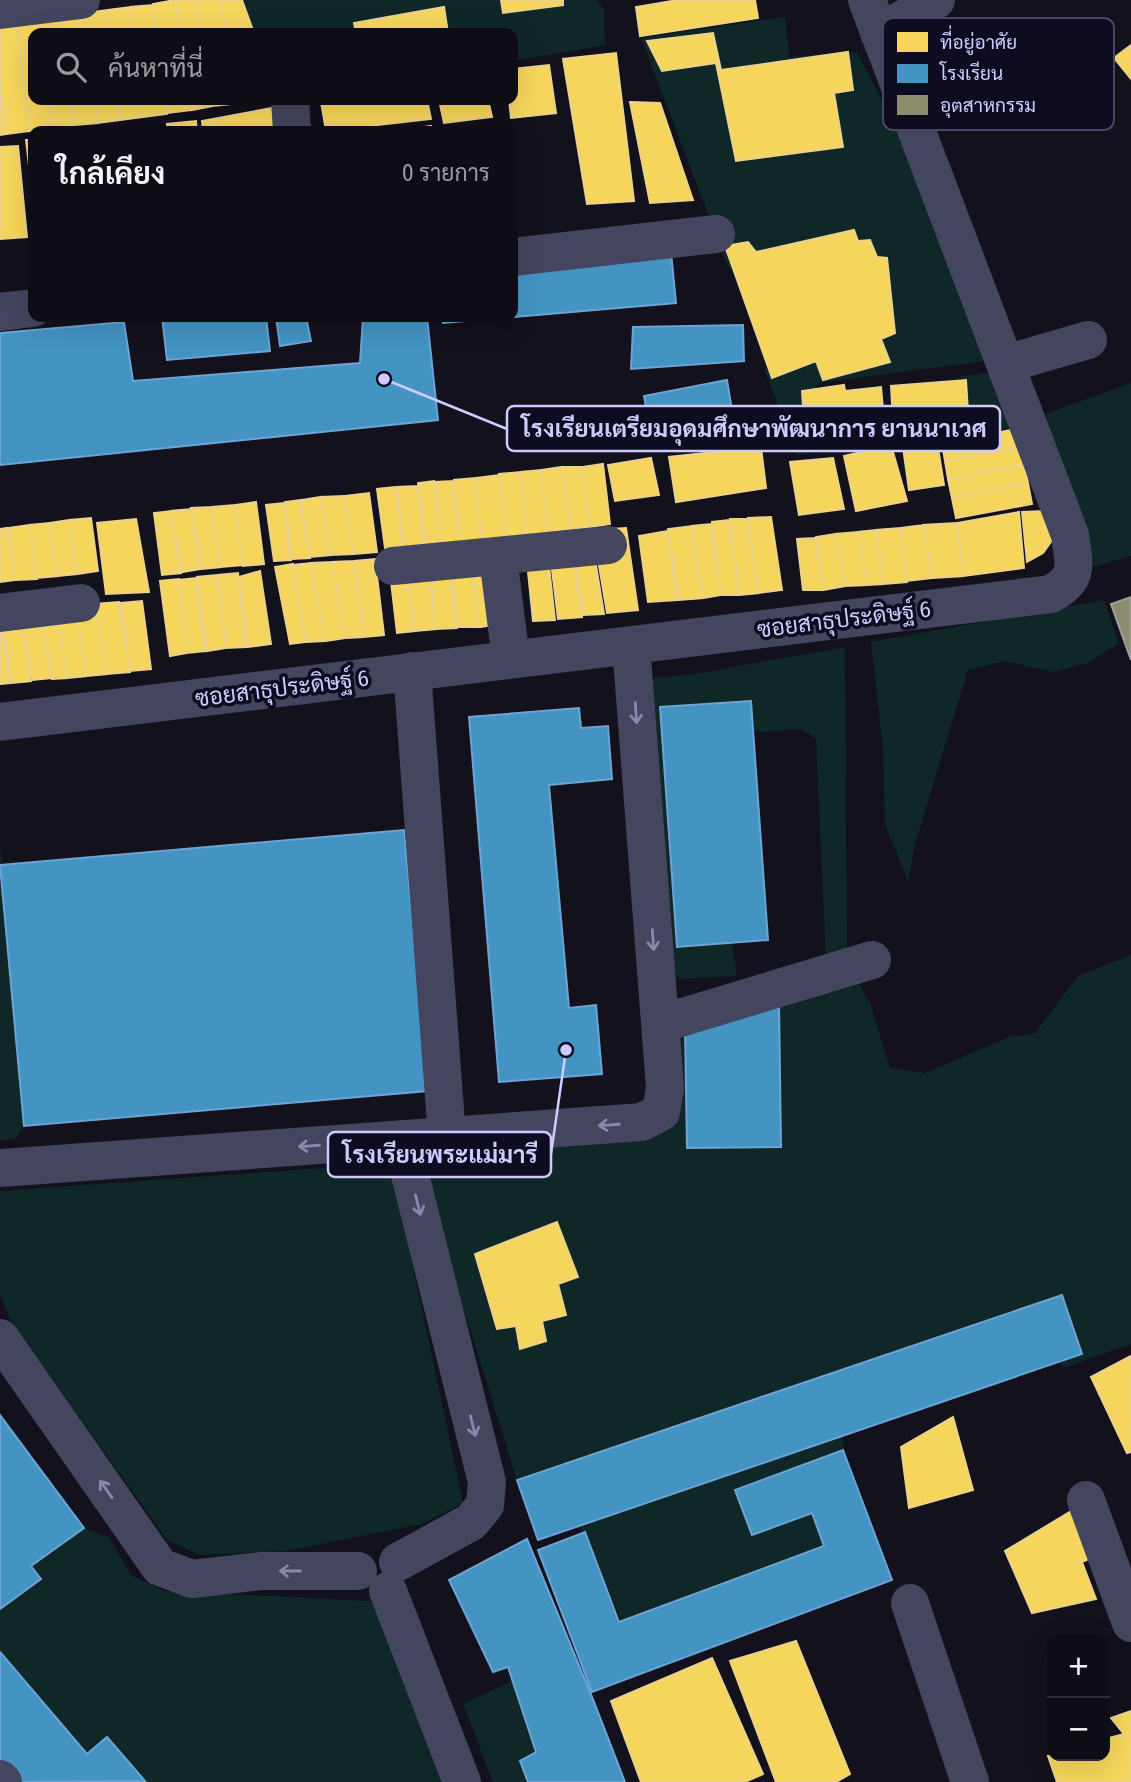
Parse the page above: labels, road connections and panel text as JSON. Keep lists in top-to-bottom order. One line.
{"streets":{"street":["ซอยสาธุประดิษฐ์ 6"]},"places":["โรงเรียนเตรียมอุดมศึกษาพัฒนาการ ยานนาเวศ","โรงเรียนพระแม่มารี"],"legend":["ที่อยู่อาศัย","โรงเรียน","อุตสาหกรรม"],"page":{"search":"ค้นหาที่นี่","heading":["ใกล้เคียง","0 รายการ"],"map_buttons":["+","−"]}}
